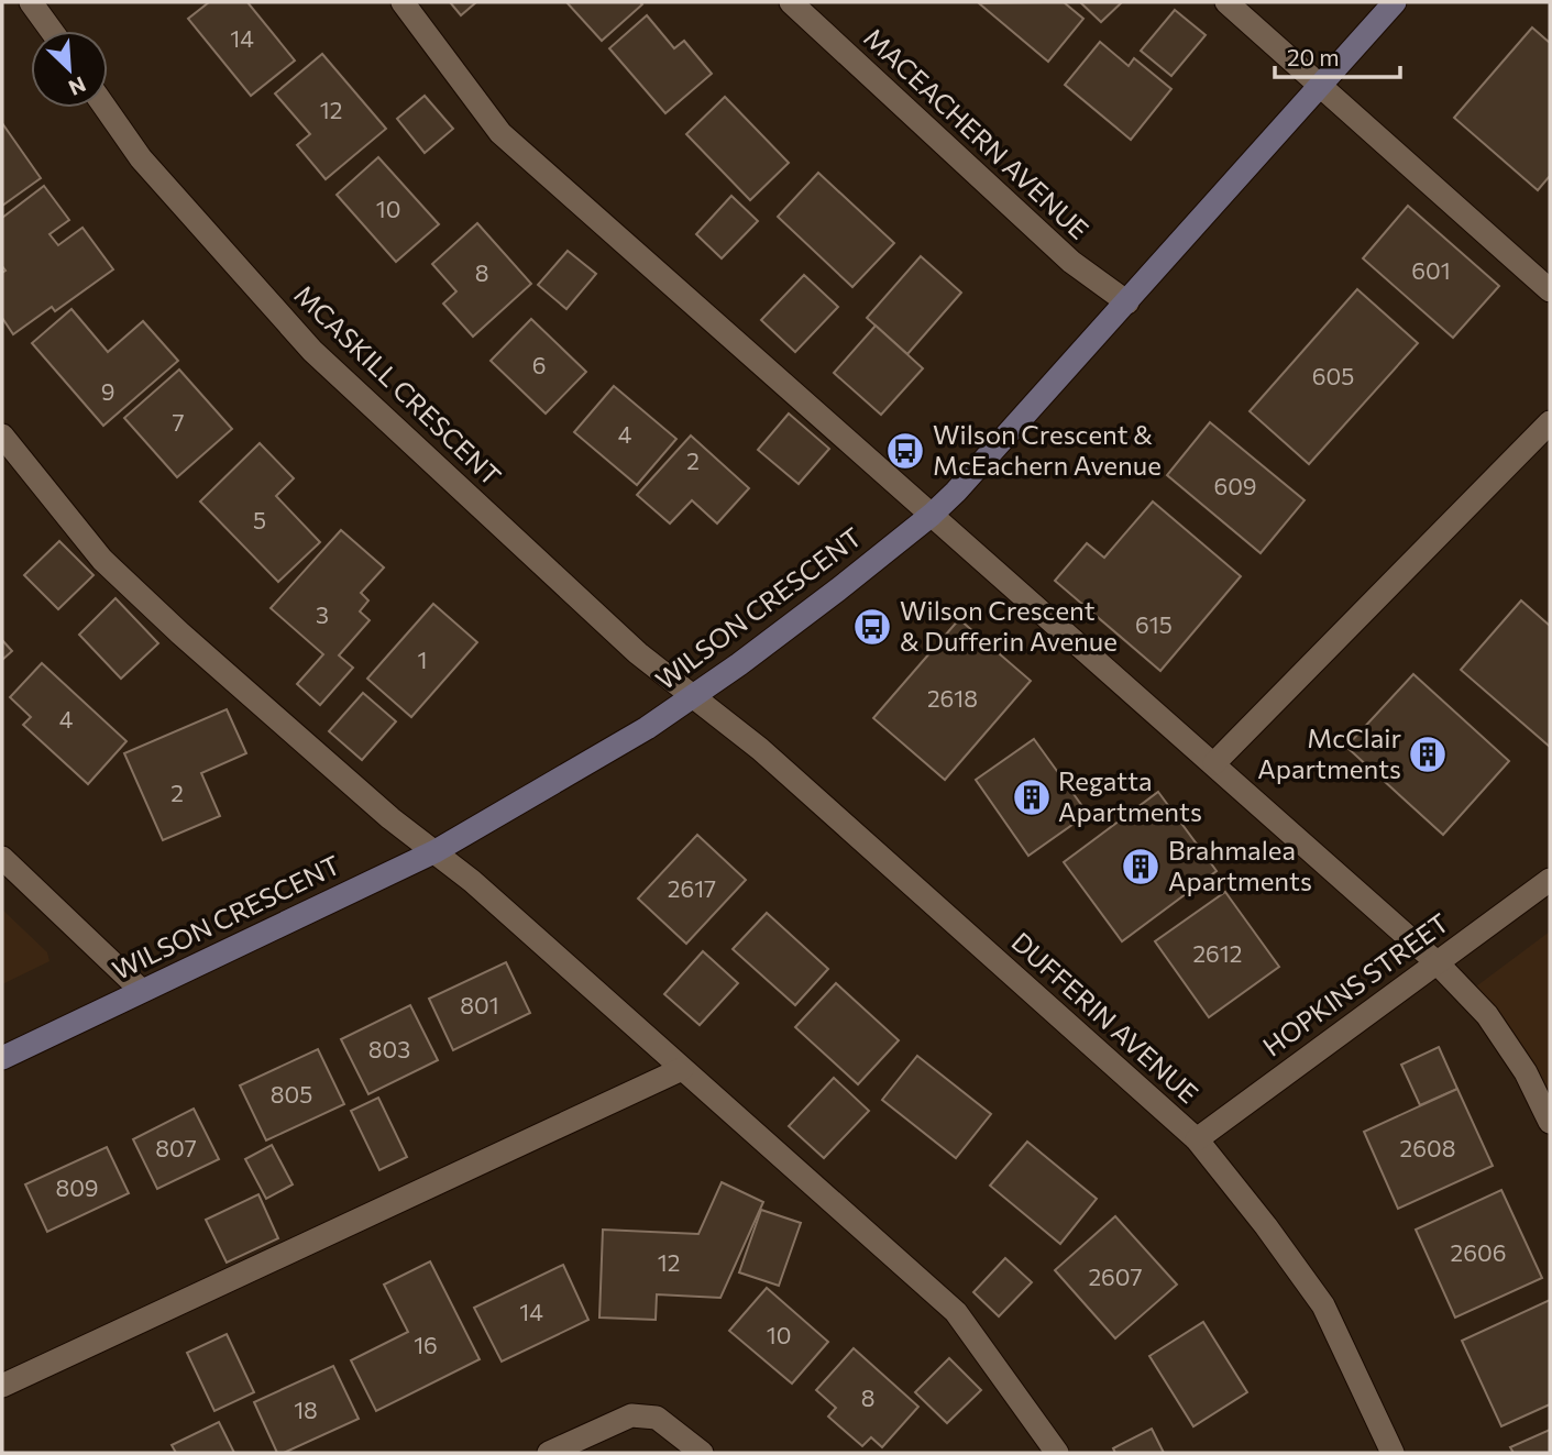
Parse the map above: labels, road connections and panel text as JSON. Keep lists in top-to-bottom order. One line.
{"streets":{"street":["MACEACHERN AVENUE","MCASKILL CRESCENT","WILSON CRESCENT","HOPKINS STREET","DUFFERIN AVENUE"]},"crossings":[["MACEACHERN AVENUE","WILSON CRESCENT"],["MCASKILL CRESCENT","WILSON CRESCENT"],["MCASKILL CRESCENT","DUFFERIN AVENUE"],["WILSON CRESCENT","DUFFERIN AVENUE"],["HOPKINS STREET","DUFFERIN AVENUE"]],"places":{"bus stop":["Wilson Crescent & McEachern Avenue","Wilson Crescent & Dufferin Avenue"],"building":["McClair Apartments","Regatta Apartments","Brahmalea Apartments"]},"house_numbers":["14","12","10","601","8","6","605","9","7","4","2","609","5","3","615","1","2618","4","2","2617","2612","801","803","805","807","2608","809","2606","12","2607","14","10","16","8","18"],"scale_bar":"20 m","north":"bottom right"}
